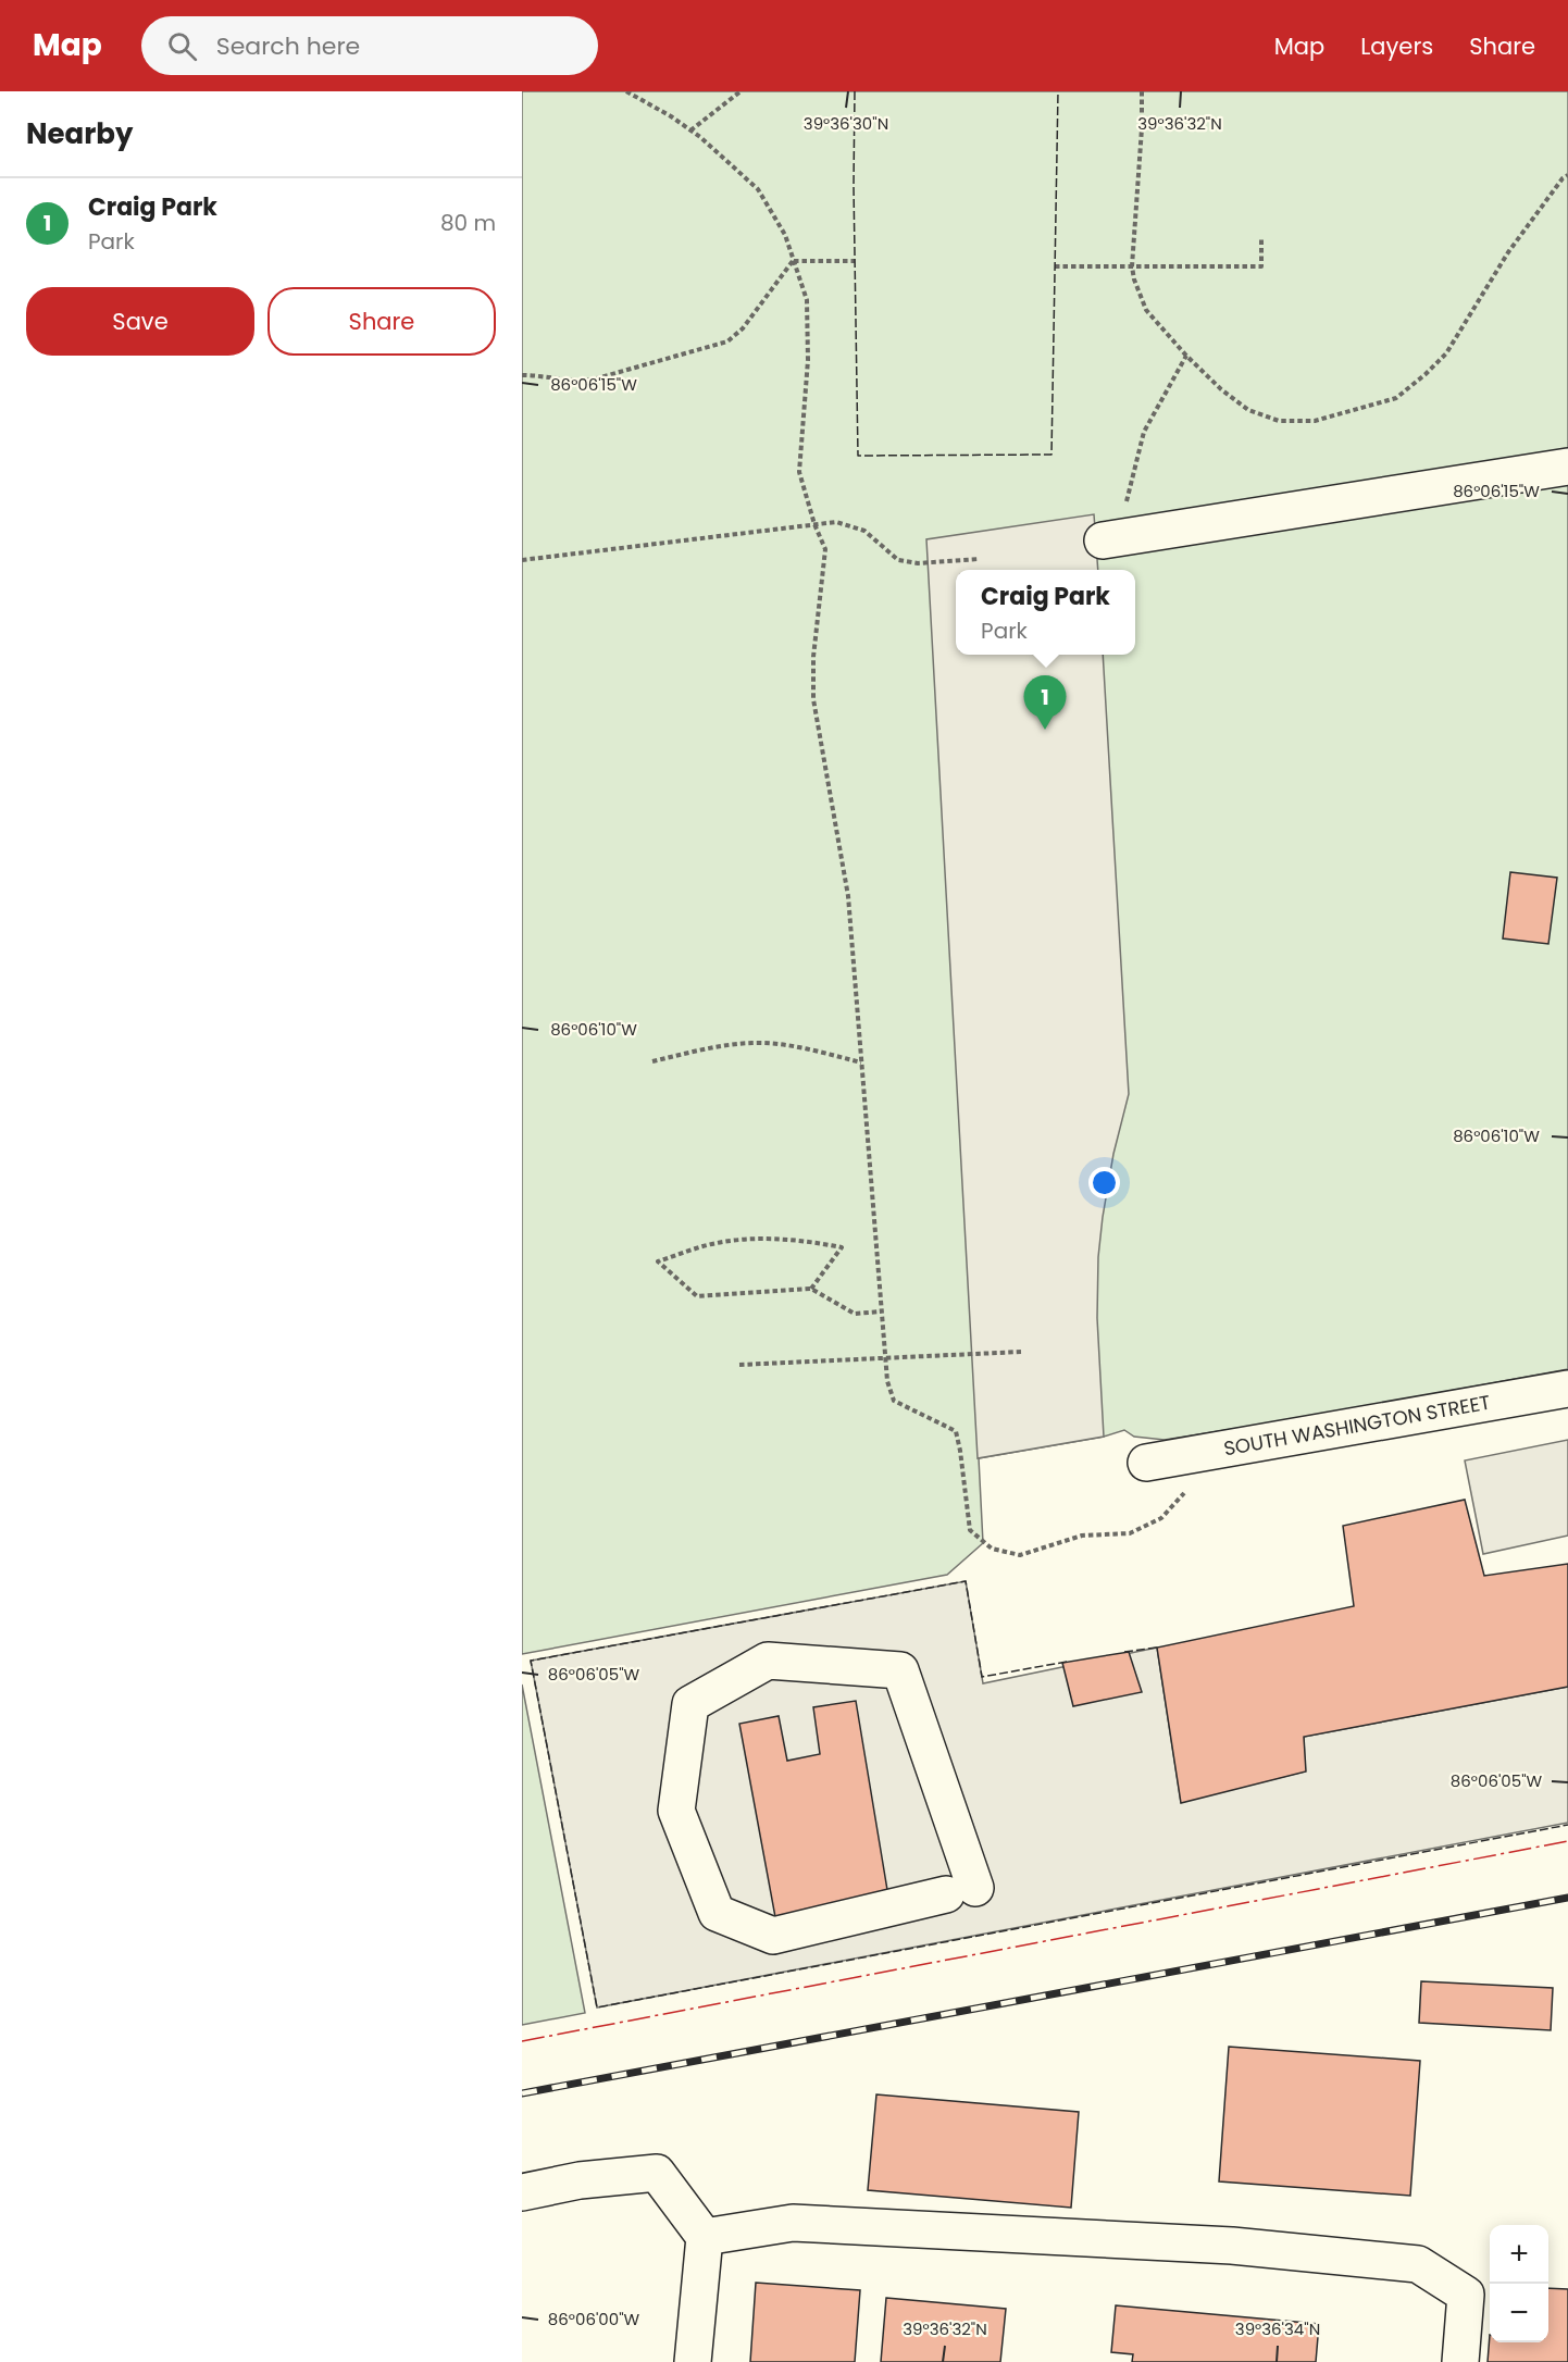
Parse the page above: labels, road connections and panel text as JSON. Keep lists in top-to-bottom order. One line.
{"streets":{"street":["SOUTH WASHINGTON STREET"]},"page":{"header":"Map","search":"Search here","nav":["Map","Layers","Share"],"heading":"Nearby","list":[{"mark":"1","name":"Craig Park","note":"Park","value":"80 m"}],"buttons":["Save","Share"],"popup":["Craig Park","Park"],"pins":"1","map_buttons":["+","−"]},"coordinates":["39°36'30\"N","39°36'32\"N","86°06'15\"W","86°06'10\"W","86°06'05\"W","86°06'00\"W","39°36'34\"N"]}
